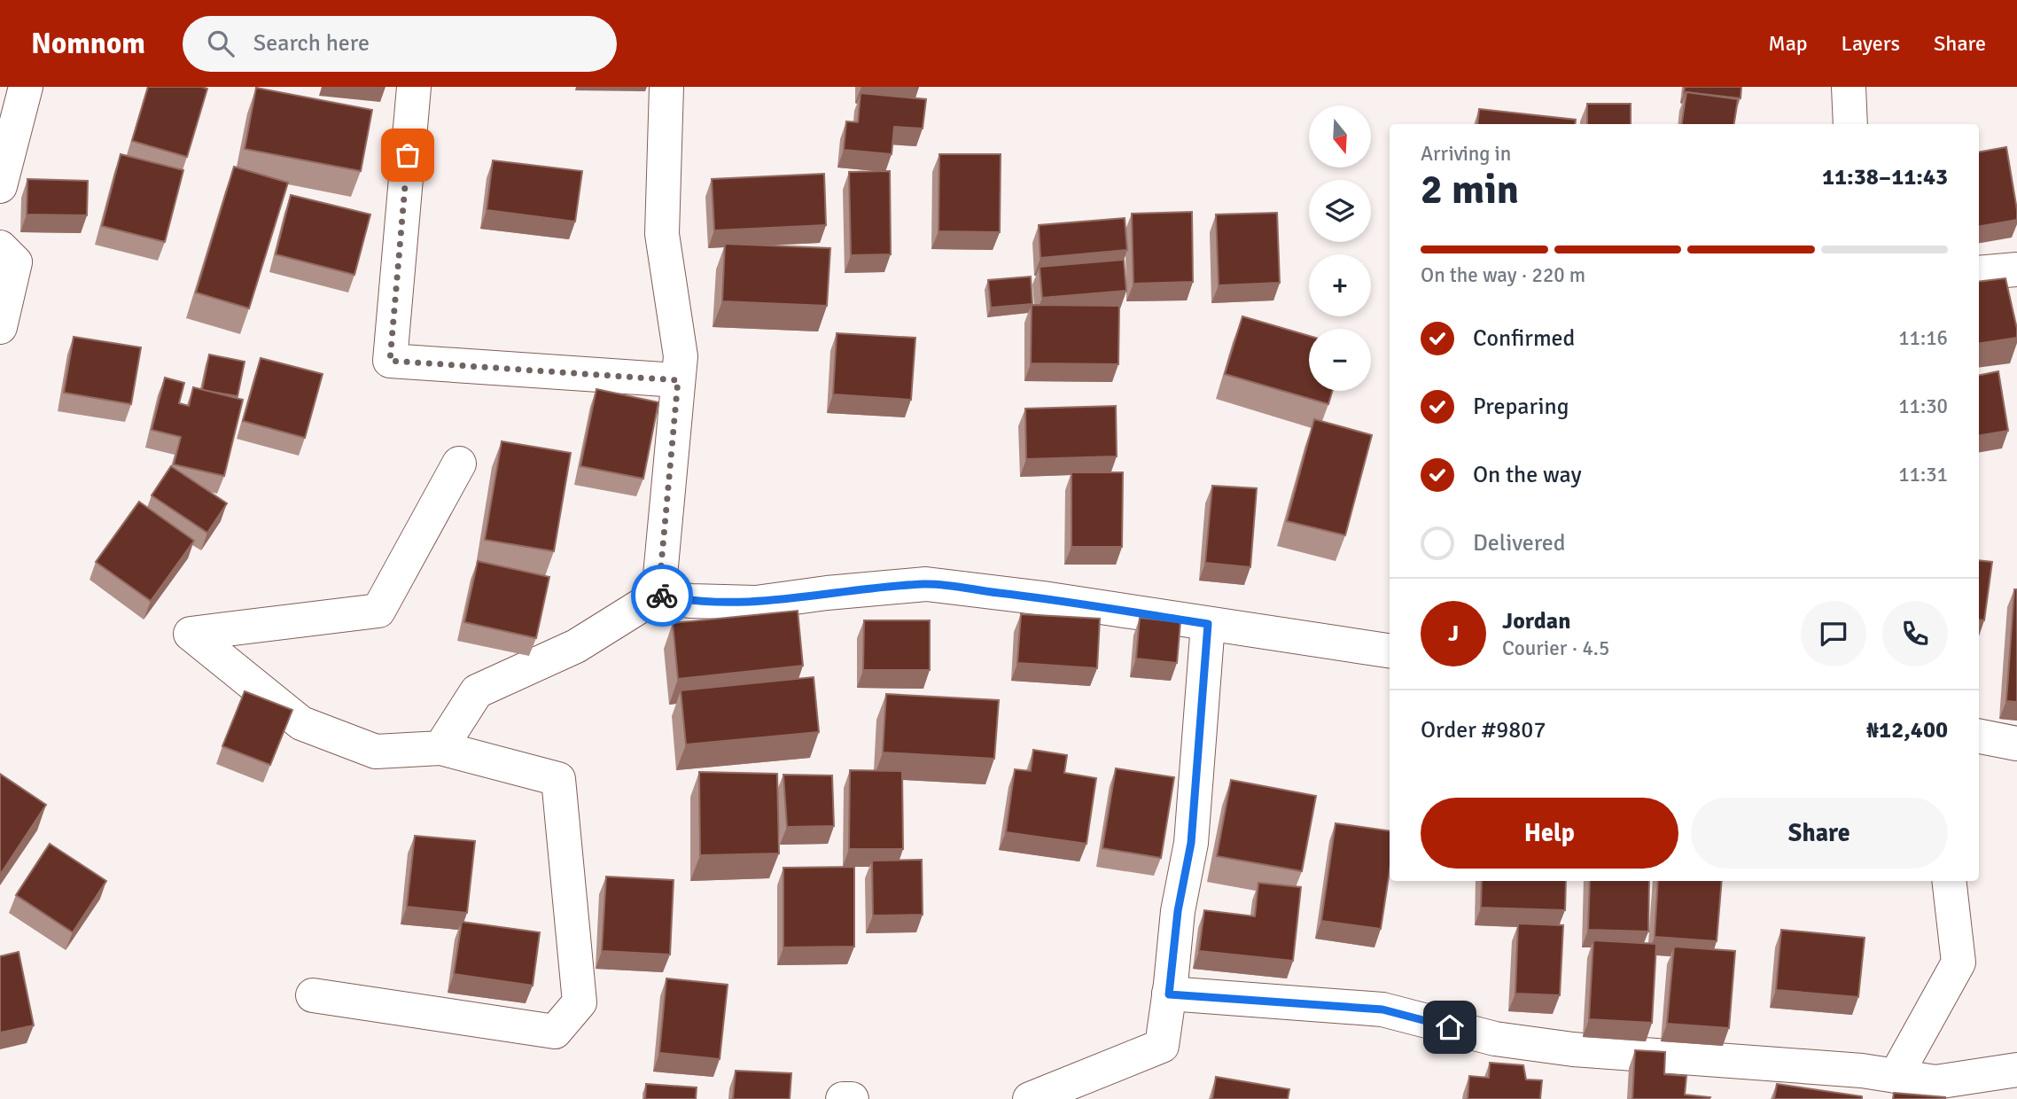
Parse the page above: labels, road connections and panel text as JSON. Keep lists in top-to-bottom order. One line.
{"north":"bottom","page":{"header":"Nomnom","search":"Search here","nav":["Map","Layers","Share"],"map_buttons":["+","−"],"heading":["2 min","Arriving in","11:38–11:43"],"panel":["Jordan","Courier · 4.5","Order #9807","₦12,400"],"bar":"On the way · 220 m","list":[["Confirmed","11:16"],["Preparing","11:30"],["On the way","11:31"],"Delivered"],"round":"J","buttons":["Help","Share"]}}
